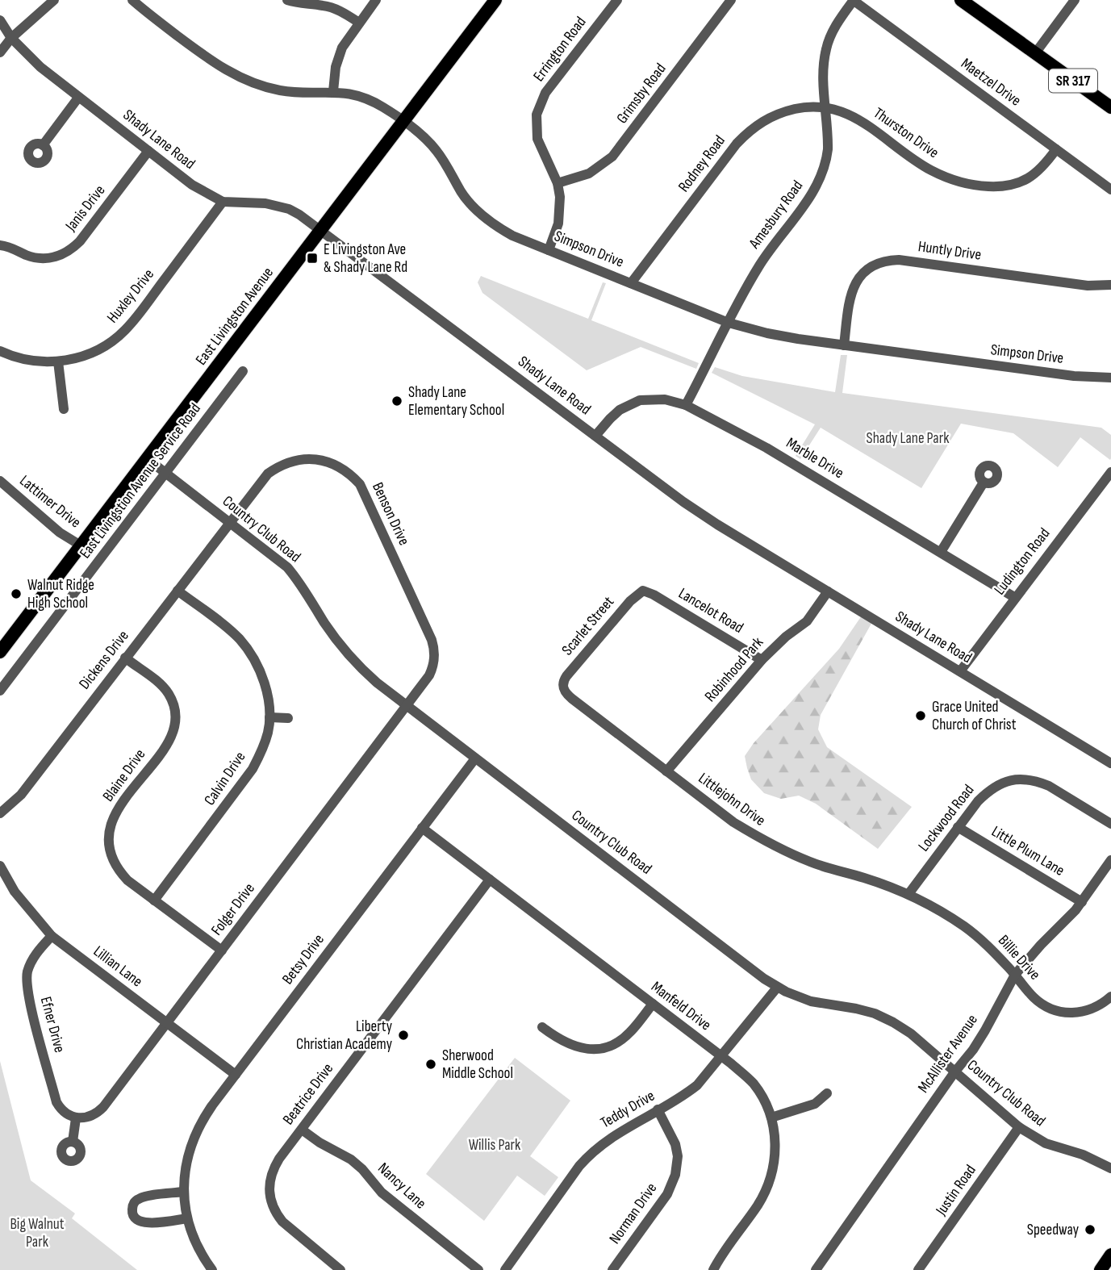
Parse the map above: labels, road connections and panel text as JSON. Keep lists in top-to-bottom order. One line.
{"streets":{"main road":["SR 317","East Livingston Avenue"],"street":["Errington Road","Maetzel Drive","Grimsby Road","Thurston Drive","Shady Lane Road","Rodney Road","Janis Drive","Amesbury Road","Simpson Drive","Huntly Drive","Huxley Drive","Marble Drive","East Livingstion Avenue Service Road","Lattimer Drive","Benson Drive","Country Club Road","Ludington Road","Lancelot Road","Scarlet Street","Dickens Drive","Robinhood Park","Blaine Drive","Calvin Drive","Littlejohn Drive","Lockwood Road","Little Plum Lane","Folger Drive","Billie Drive","Betsy Drive","Lillian Lane","Manfeld Drive","Efner Drive","McAllister Avenue","Beatrice Drive","Teddy Drive","Nancy Lane","Justin Road","Norman Drive"]},"crossings":[["Errington Road","Grimsby Road"],["Errington Road","Simpson Drive"],["Maetzel Drive","Thurston Drive"],["Maetzel Drive","Amesbury Road"],["Thurston Drive","Rodney Road"],["Thurston Drive","Amesbury Road"],["Shady Lane Road","Janis Drive"],["Shady Lane Road","Huxley Drive"],["Shady Lane Road","East Livingston Avenue"],["Shady Lane Road","Marble Drive"],["Shady Lane Road","Ludington Road"],["Shady Lane Road","Robinhood Park"],["Rodney Road","Amesbury Road"],["Rodney Road","Simpson Drive"],["Amesbury Road","Simpson Drive"],["Amesbury Road","Marble Drive"],["Simpson Drive","Huntly Drive"],["Simpson Drive","East Livingston Avenue"],["East Livingston Avenue","Lattimer Drive"],["East Livingston Avenue","Country Club Road"],["Marble Drive","Ludington Road"],["East Livingstion Avenue Service Road","Country Club Road"],["Benson Drive","Country Club Road"],["Benson Drive","Dickens Drive"],["Benson Drive","Folger Drive"],["Country Club Road","Dickens Drive"],["Country Club Road","Folger Drive"],["Country Club Road","Betsy Drive"],["Country Club Road","McAllister Avenue"],["Country Club Road","Teddy Drive"],["Country Club Road","Justin Road"],["Lancelot Road","Scarlet Street"],["Lancelot Road","Robinhood Park"],["Scarlet Street","Littlejohn Drive"],["Dickens Drive","Blaine Drive"],["Dickens Drive","Calvin Drive"],["Robinhood Park","Littlejohn Drive"],["Blaine Drive","Calvin Drive"],["Blaine Drive","Folger Drive"],["Littlejohn Drive","Lockwood Road"],["Littlejohn Drive","Billie Drive"],["Lockwood Road","Little Plum Lane"],["Lockwood Road","Billie Drive"],["Little Plum Lane","McAllister Avenue"],["Folger Drive","Lillian Lane"],["Folger Drive","Efner Drive"],["Billie Drive","McAllister Avenue"],["Betsy Drive","Lillian Lane"],["Betsy Drive","Manfeld Drive"],["Lillian Lane","Efner Drive"],["Manfeld Drive","Beatrice Drive"],["Manfeld Drive","Teddy Drive"],["Beatrice Drive","Nancy Lane"],["Teddy Drive","Norman Drive"]],"parks":["Shady Lane Park","Willis Park","Big Walnut Park"],"places":{"transit":["E Livingston Ave & Shady Lane Rd"],"other":["Shady Lane Elementary School","Walnut Ridge High School","Grace United Church of Christ","Liberty Christian Academy","Sherwood Middle School","Speedway"]}}
